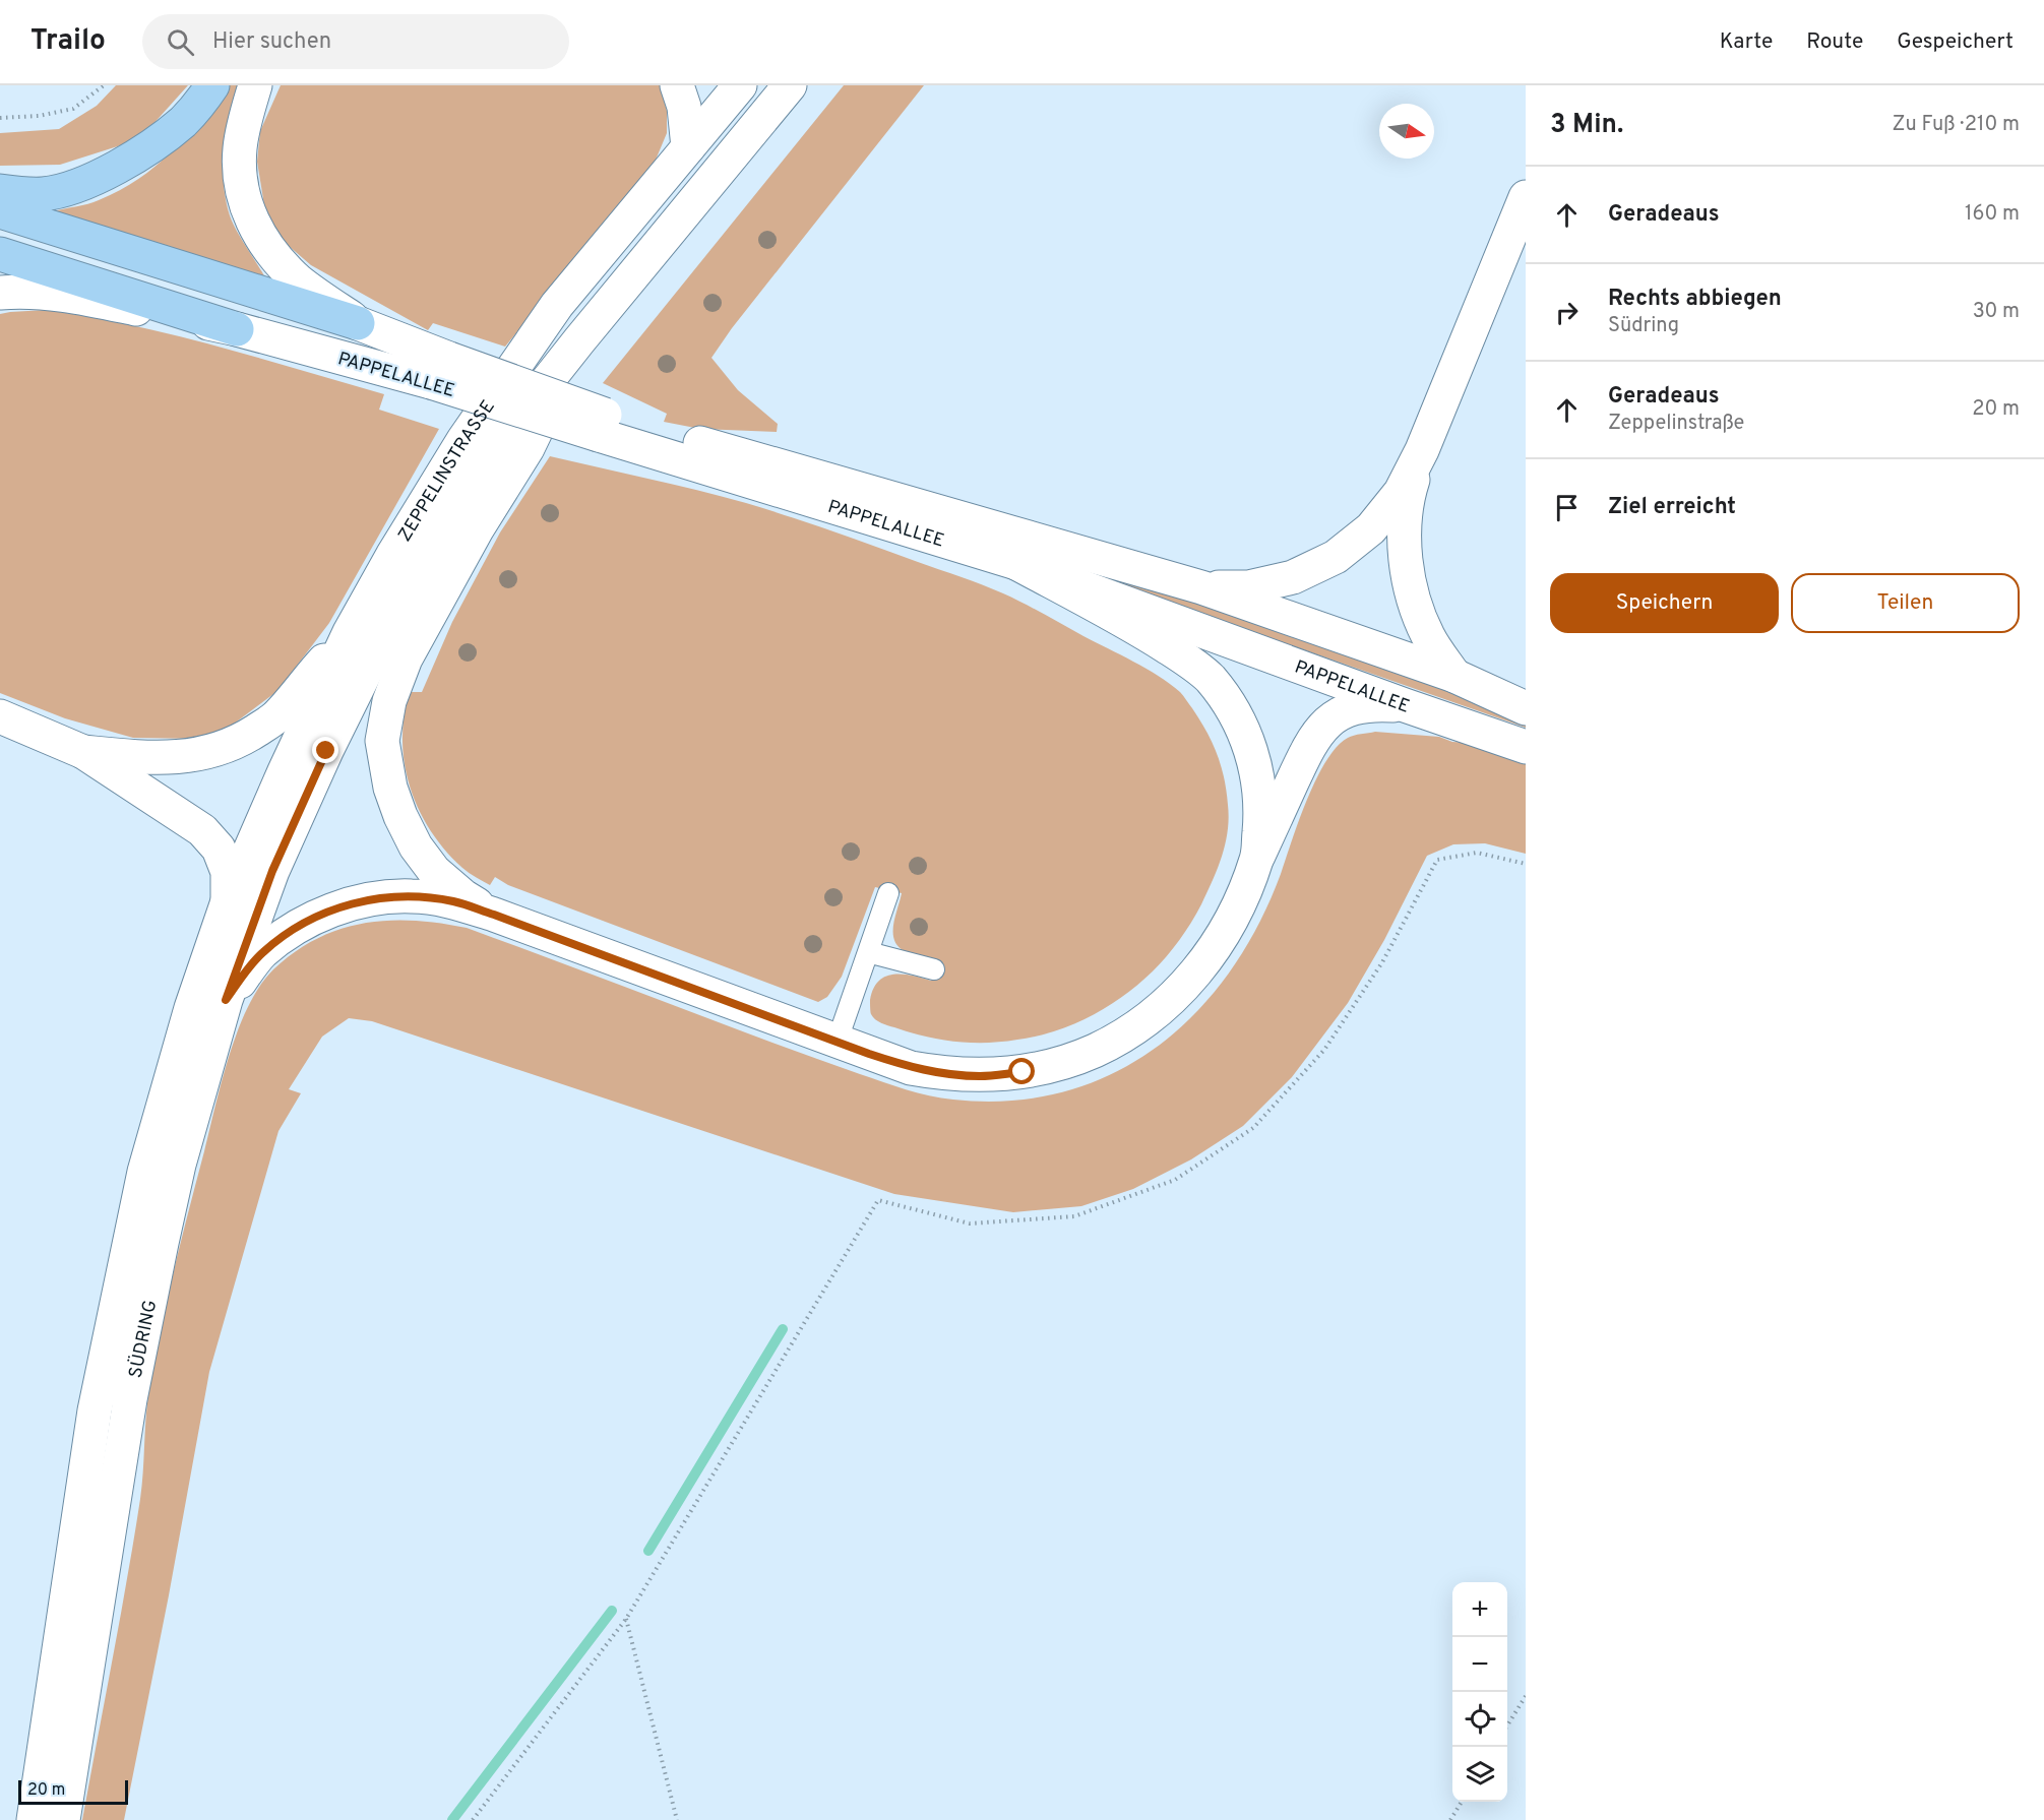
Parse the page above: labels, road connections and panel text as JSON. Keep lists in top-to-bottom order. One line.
{"streets":{"main road":["PAPPELALLEE","ZEPPELINSTRASSE","SÜDRING"]},"crossings":[["ZEPPELINSTRASSE","SÜDRING"]],"scale_bar":"20 m","north":"right","page":{"header":"Trailo","search":"Hier suchen","nav":["Karte","Route","Gespeichert"],"heading":["3 Min.","Zu Fuß · 210 m"],"list":[["Geradeaus","160 m"],["Rechts abbiegen","Südring","30 m"],["Geradeaus","Zeppelinstraße","20 m"],"Ziel erreicht"],"buttons":["Speichern","Teilen"],"map_buttons":["+","−"],"scale":"20 m"}}
